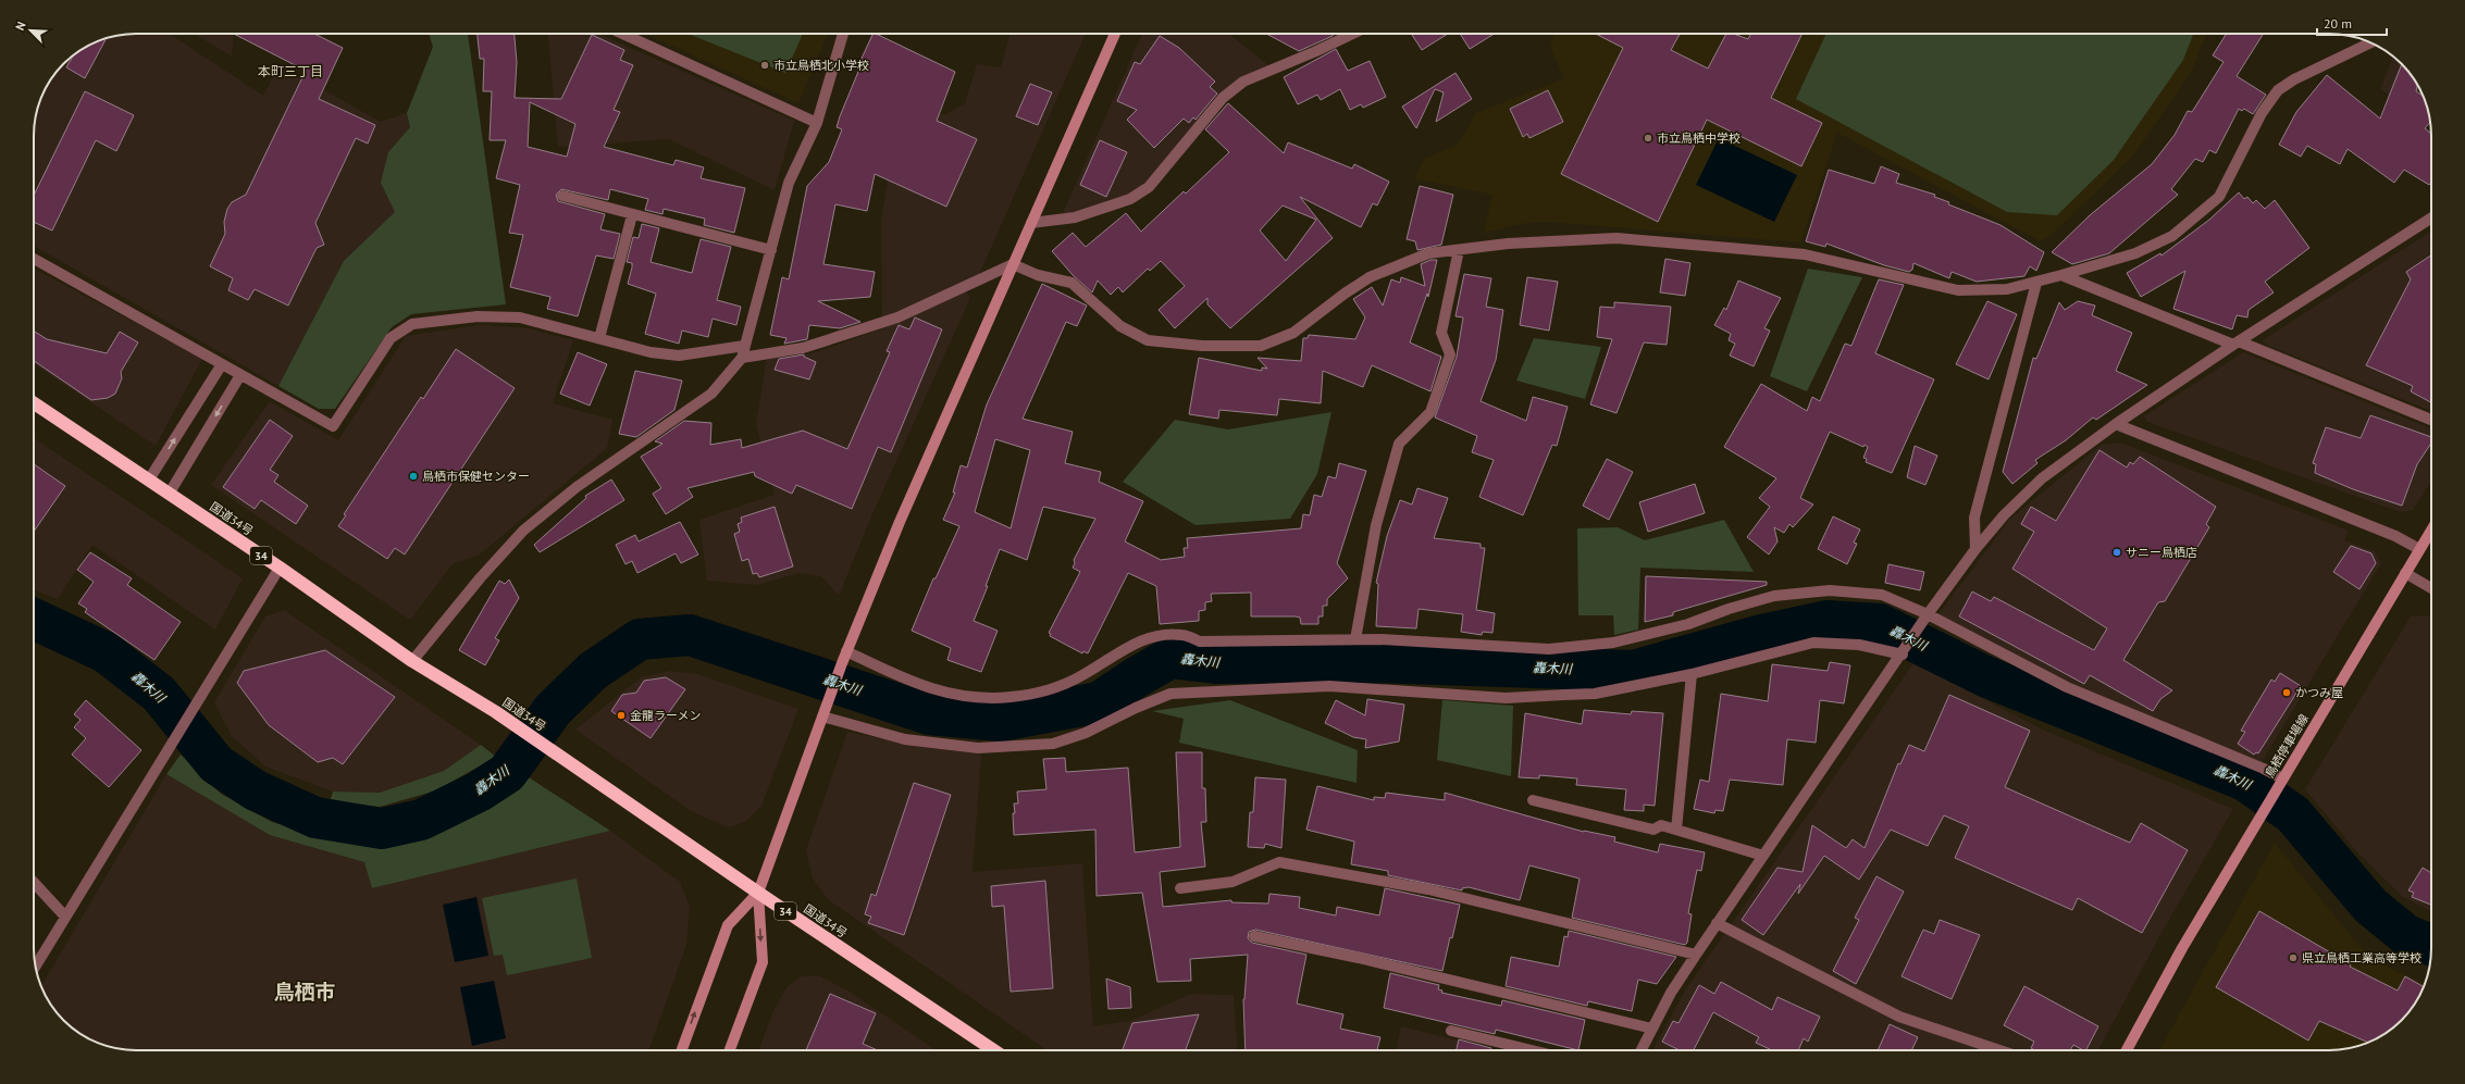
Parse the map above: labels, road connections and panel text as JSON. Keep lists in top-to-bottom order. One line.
{"streets":{"highway":["国道34号","34"],"street":["鳥栖停車場線"]},"districts":["本町三丁目","鳥栖市"],"water":["轟木川"],"places":["市立鳥栖北小学校","市立鳥栖中学校","鳥栖市保健センター","サニー鳥栖店","かつみ屋","金龍ラーメン","県立鳥栖工業高等学校"],"scale_bar":"20 m","north":"top left"}
